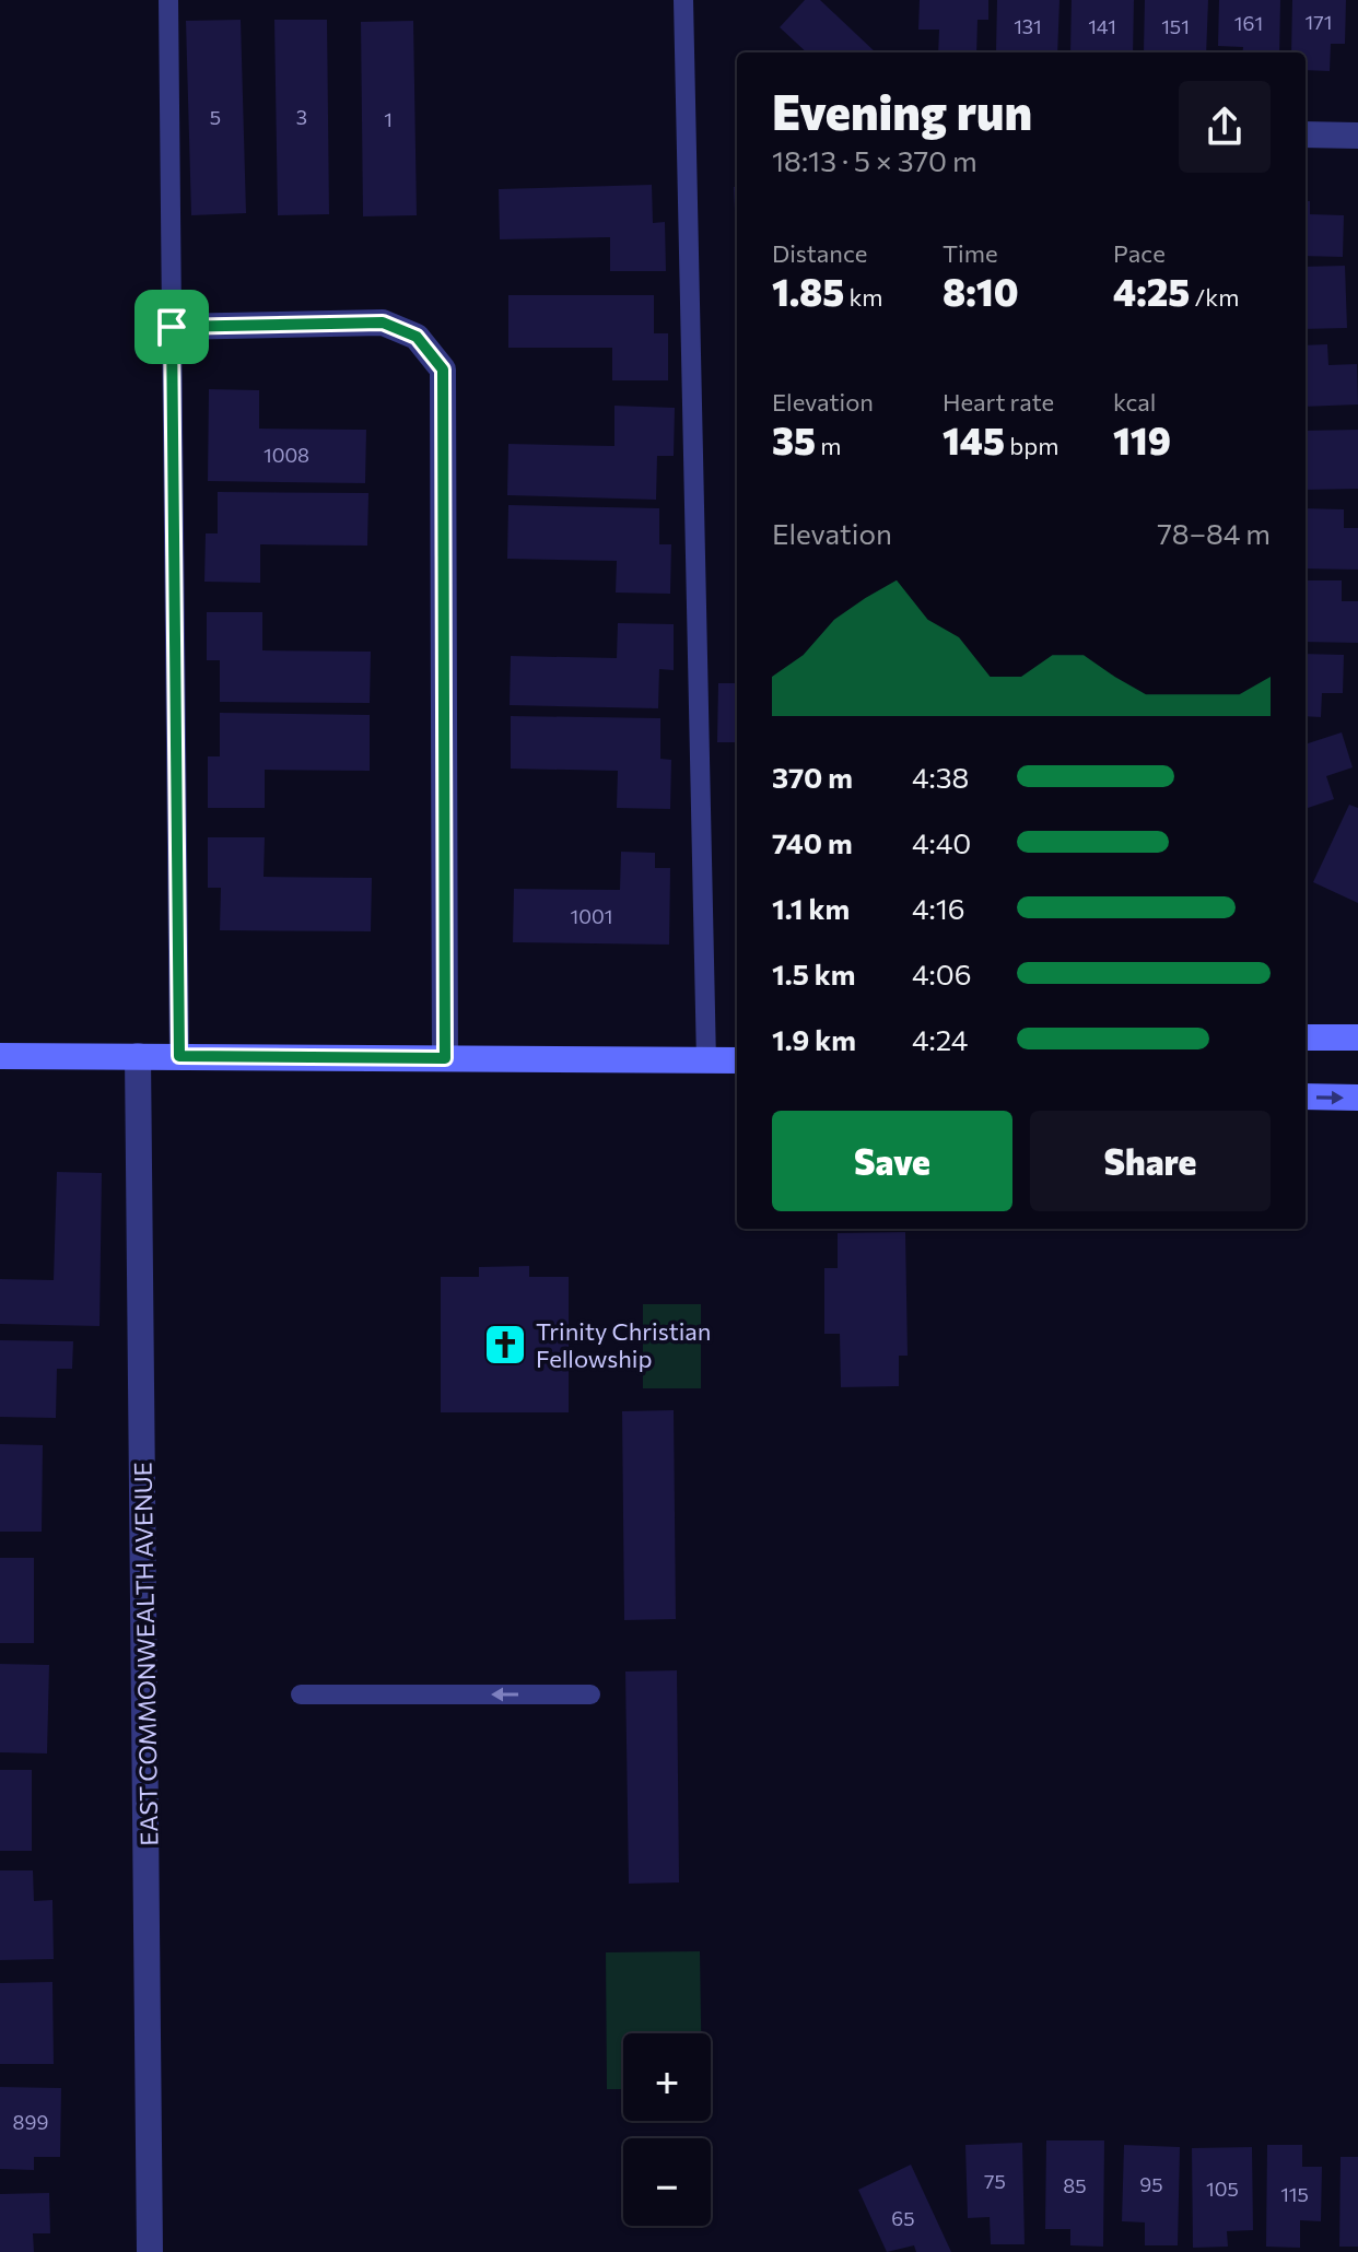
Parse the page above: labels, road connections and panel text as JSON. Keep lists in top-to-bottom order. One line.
{"streets":{"street":["EAST COMMONWEALTH AVENUE"]},"places":{"church":["Trinity Christian Fellowship"]},"house_numbers":["171","161","131","141","151","5","3","1","1008","1001","899","75","95","85","105","115","65"],"page":{"heading":["Evening run","18:13 · 5 × 370 m"],"stats":[["Distance","1.85 km"],["Time","8:10"],["Pace","4:25 /km"],["Elevation","35 m"],["Heart rate","145 bpm"],["kcal","119"]],"chart":["Elevation","78–84 m"],"list":[{"name":"370 m","note":"4:38"},{"name":"740 m","note":"4:40"},{"name":"1.1 km","note":"4:16"},{"name":"1.5 km","note":"4:06"},{"name":"1.9 km","note":"4:24"}],"buttons":["Save","Share"],"map_buttons":["+","−"]}}
